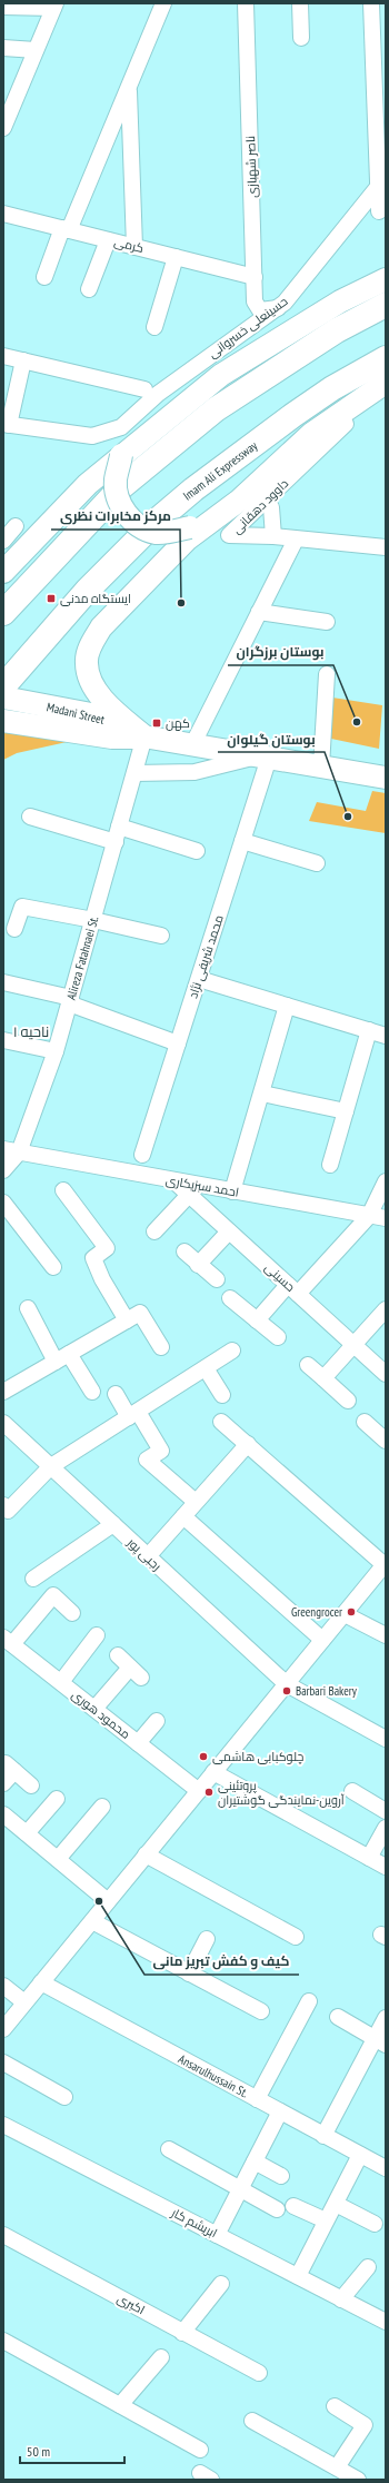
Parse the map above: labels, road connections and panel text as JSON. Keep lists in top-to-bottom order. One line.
{"streets":{"highway":["Imam Ali Expressway"],"main road":["Madani Street"],"street":["ناصر شهبازی","کرمی","حسینعلی خسروانی","داوود دهقانی","محمد شریفی نژاد","Alireza Fatahnaei St.","احمد سبزیکاری","حسینی","رجبی پور","محمود هوری","Ansarulhussain St.","ابریشم کار","اکبری"]},"crossings":[["ناصر شهبازی","کرمی"],["ناصر شهبازی","حسینعلی خسروانی"],["Madani Street","محمد شریفی نژاد"],["Madani Street","Alireza Fatahnaei St."],["Alireza Fatahnaei St.","احمد سبزیکاری"],["احمد سبزیکاری","حسینی"]],"districts":["ناحیه ۱"],"places":{"transit":["ایستگاه مدنی","کهن"],"other":["مرکز مخابرات نظری","بوستان برزگران","بوستان گیلوان","Greengrocer","Barbari Bakery","چلوکبابی هاشمی","پروتئینی آروین-نمایندگی گوشتیران","کیف و کفش تبریز مانی"]},"scale_bar":"50 m"}
